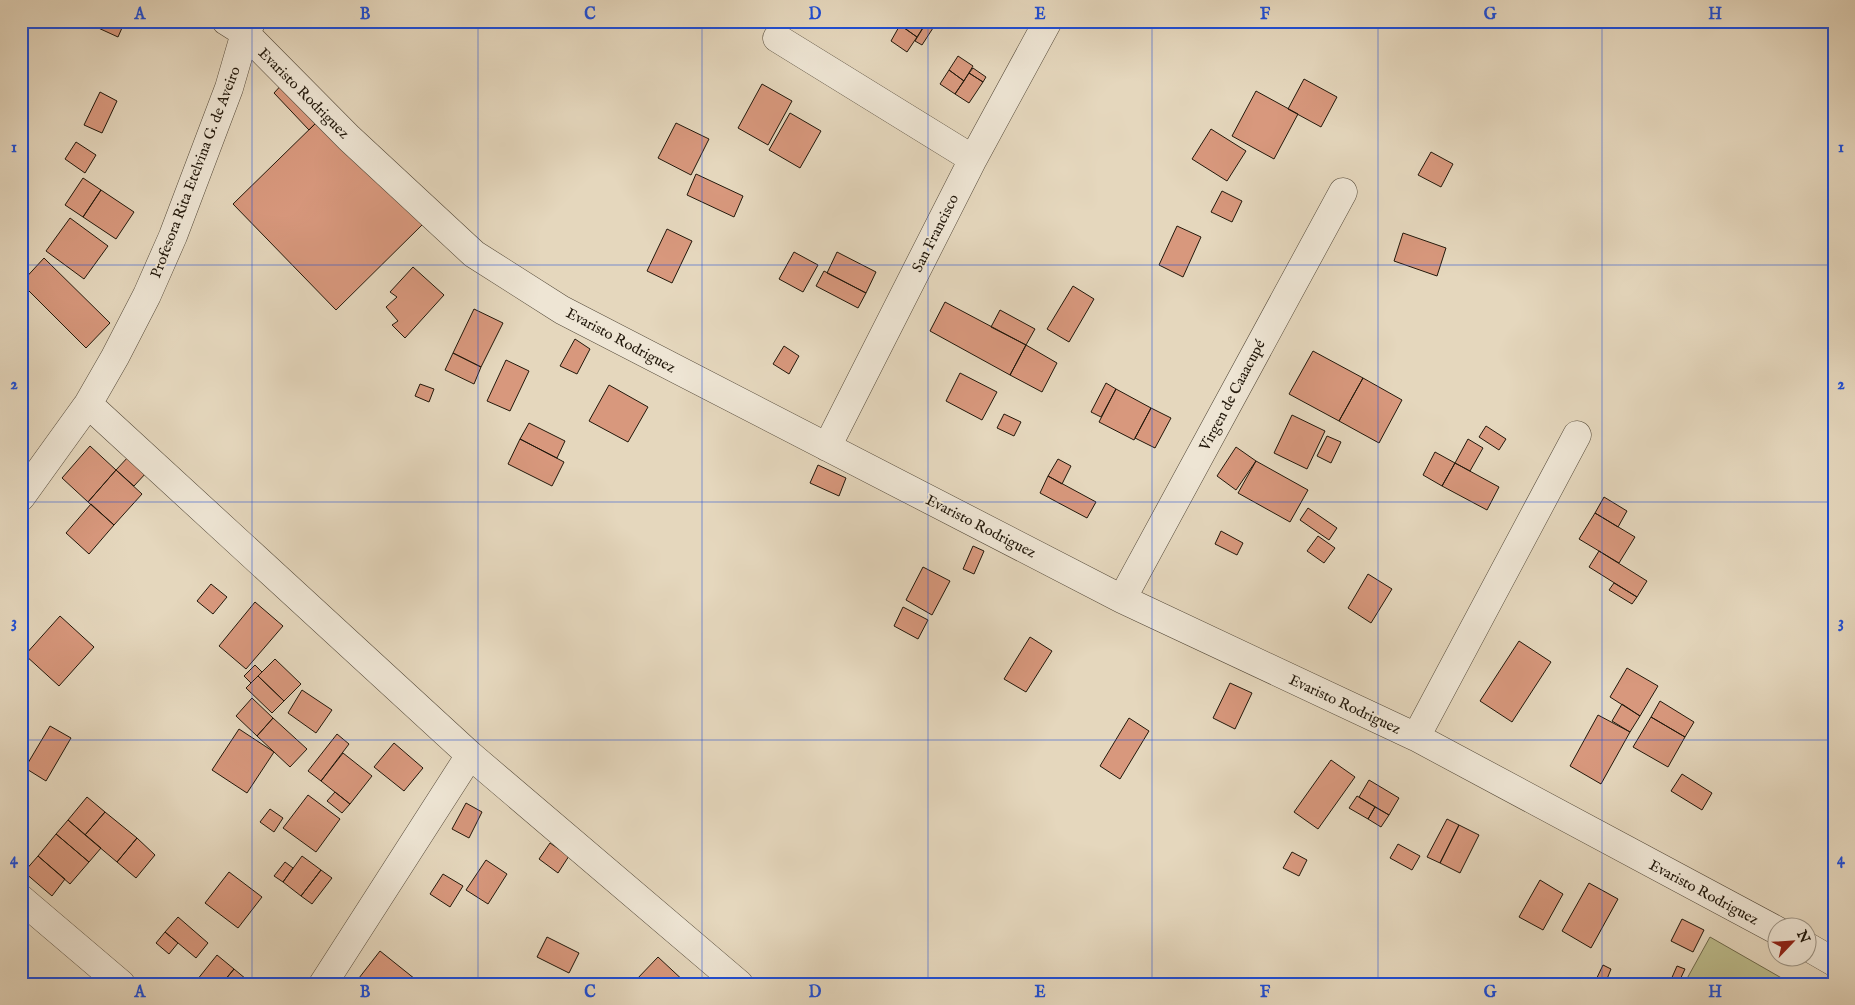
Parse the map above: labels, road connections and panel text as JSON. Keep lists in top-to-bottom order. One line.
{"streets":{"street":["Evaristo Rodriguez","Profesora Rita Etelvina G. de Aveiro","San Francisco","Virgen de Caaacupé"]},"crossings":[["Evaristo Rodriguez","Profesora Rita Etelvina G. de Aveiro"],["Evaristo Rodriguez","San Francisco"],["Evaristo Rodriguez","Virgen de Caaacupé"]],"north":"top right","grid":{"columns":["A","B","C","D","E","F","G","H"],"rows":["1","2","3","4"]}}
